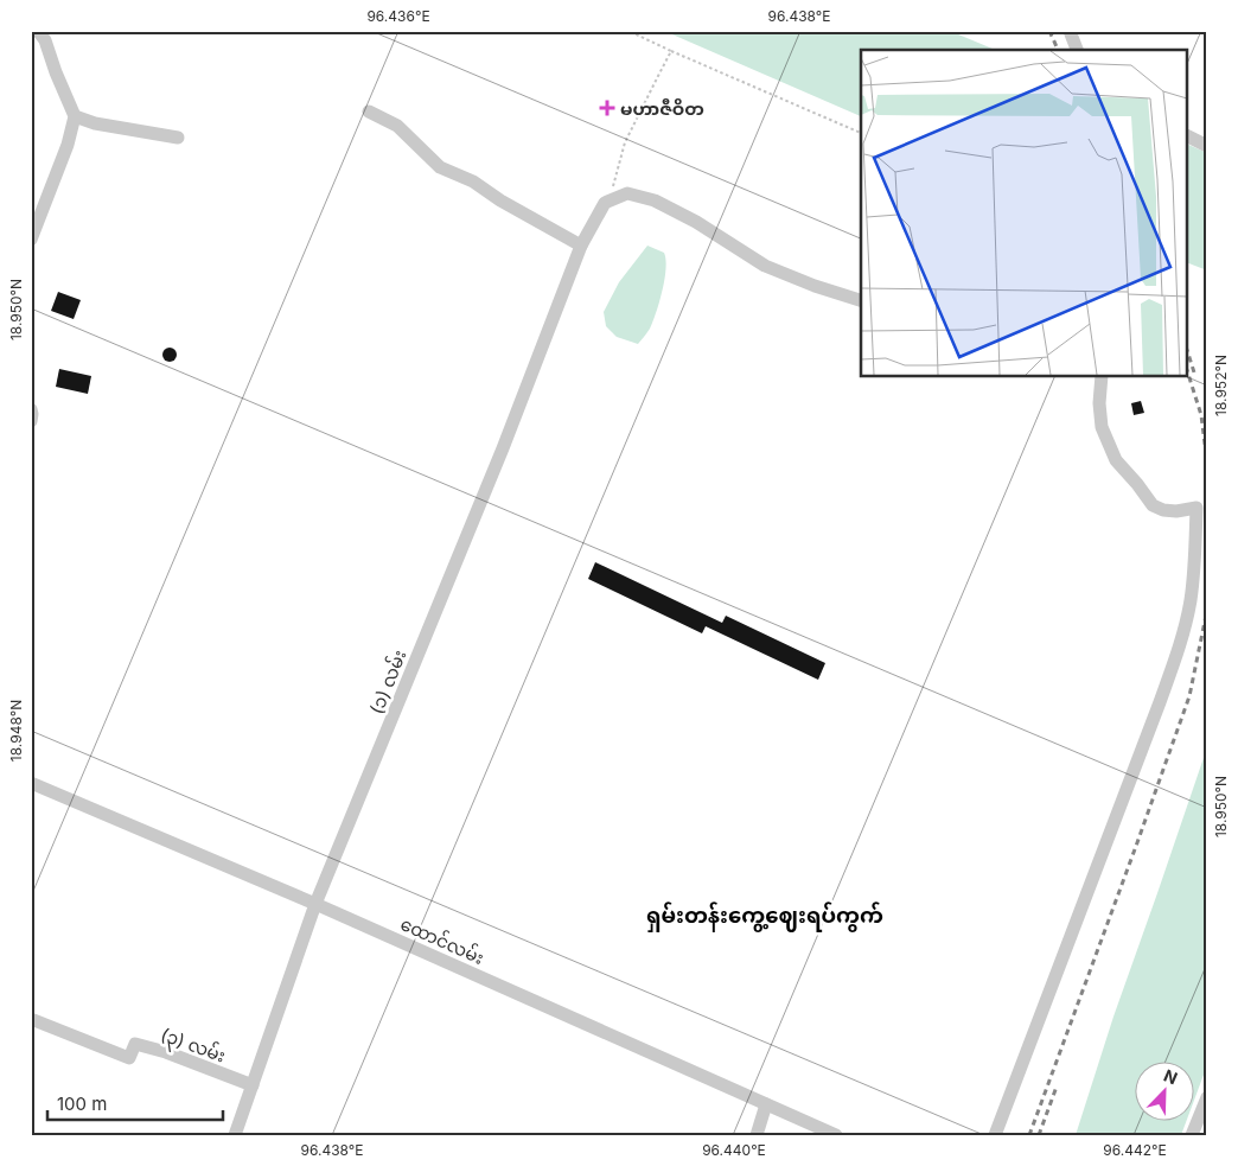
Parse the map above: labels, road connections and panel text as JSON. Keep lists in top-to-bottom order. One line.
{"streets":{"street":["(၁) လမ်း","ထောင်လမ်း","(၃) လမ်း"]},"crossings":[["(၁) လမ်း","ထောင်လမ်း"],["(၁) လမ်း","(၃) လမ်း"]],"districts":["ရှမ်းတန်းကွေ့ဈေးရပ်ကွက်"],"places":{"health":["မဟာဇီဝိတ"]},"scale_bar":"100 m","north":"top right","coordinates":["96.436°E","96.438°E","18.950°N","18.952°N","18.948°N","96.440°E","96.442°E"]}
